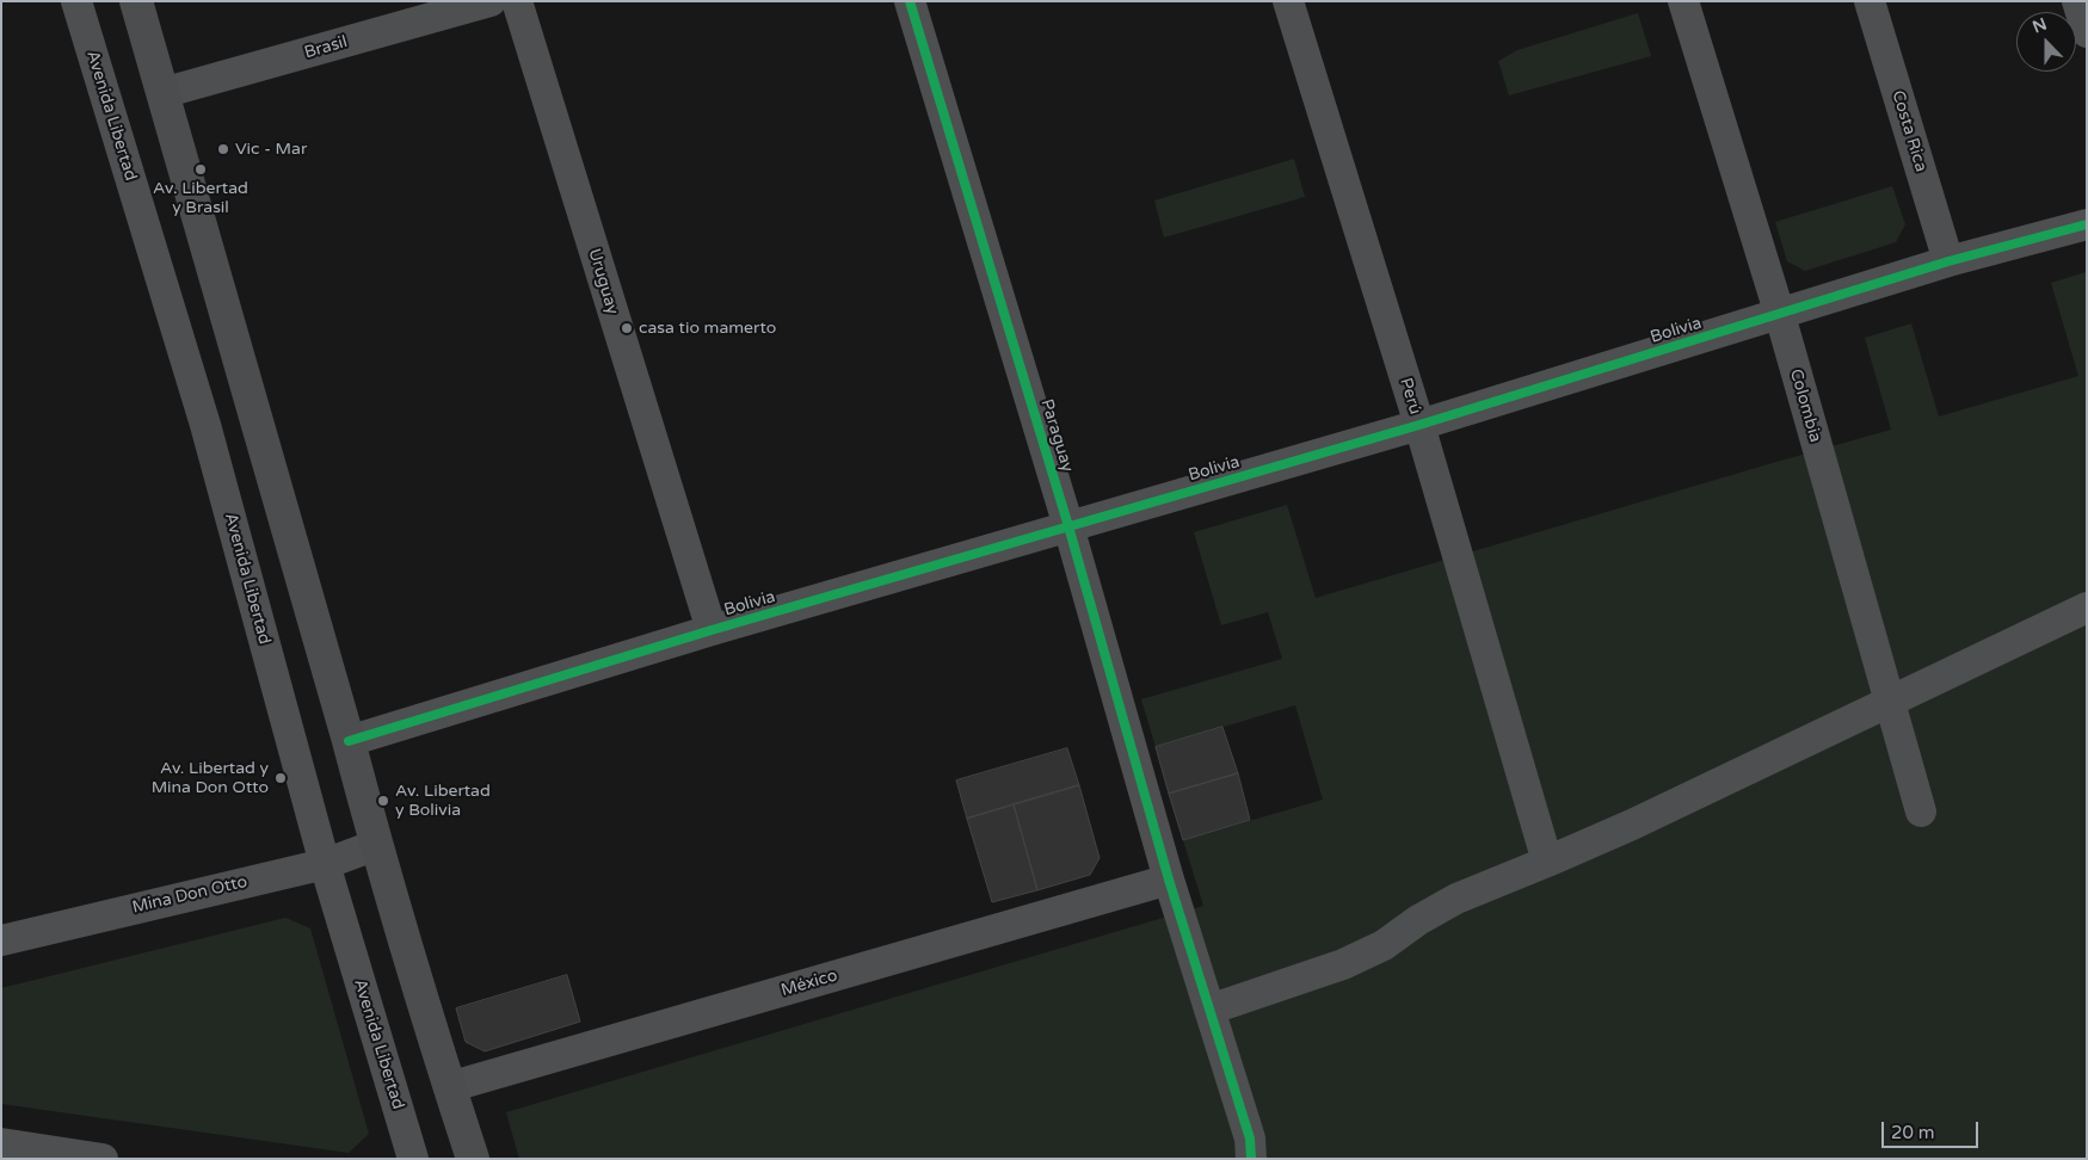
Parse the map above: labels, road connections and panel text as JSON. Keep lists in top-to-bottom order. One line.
{"streets":{"street":["Brasil","Avenida Libertad","Costa Rica","Uruguay","Bolivia","Perú","Colombia","Paraguay","Mina Don Otto","México"]},"crossings":[["Avenida Libertad","Mina Don Otto"],["Costa Rica","Bolivia"],["Uruguay","Bolivia"],["Bolivia","Perú"],["Bolivia","Colombia"],["Bolivia","Paraguay"],["Paraguay","México"]],"places":["Vic - Mar","Av. Libertad y Brasil","casa tio mamerto","Av. Libertad y Mina Don Otto","Av. Libertad y Bolivia"],"scale_bar":"20 m","north":"top"}
